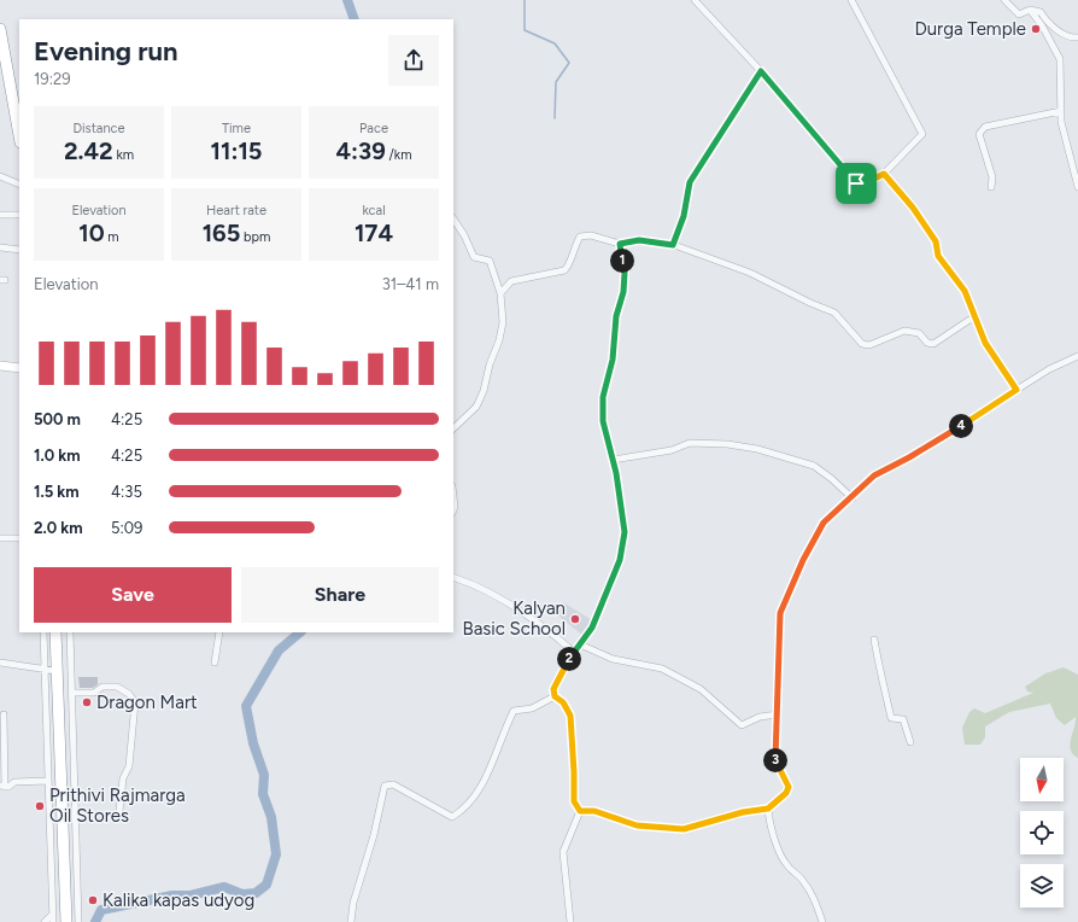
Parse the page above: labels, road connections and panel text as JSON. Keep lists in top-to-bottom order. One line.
{"places":["Durga Temple","Kalyan Basic School","Dragon Mart","Prithivi Rajmarga Oil Stores","Kalika kapas udyog"],"north":"bottom","page":{"heading":["Evening run","19:29"],"stats":[["Distance","2.42 km"],["Time","11:15"],["Pace","4:39 /km"],["Elevation","10 m"],["Heart rate","165 bpm"],["kcal","174"]],"pins":["1","4","2","3"],"chart":["Elevation","31–41 m"],"list":[{"name":"500 m","note":"4:25"},{"name":"1.0 km","note":"4:25"},{"name":"1.5 km","note":"4:35"},{"name":"2.0 km","note":"5:09"}],"buttons":["Save","Share"]}}
